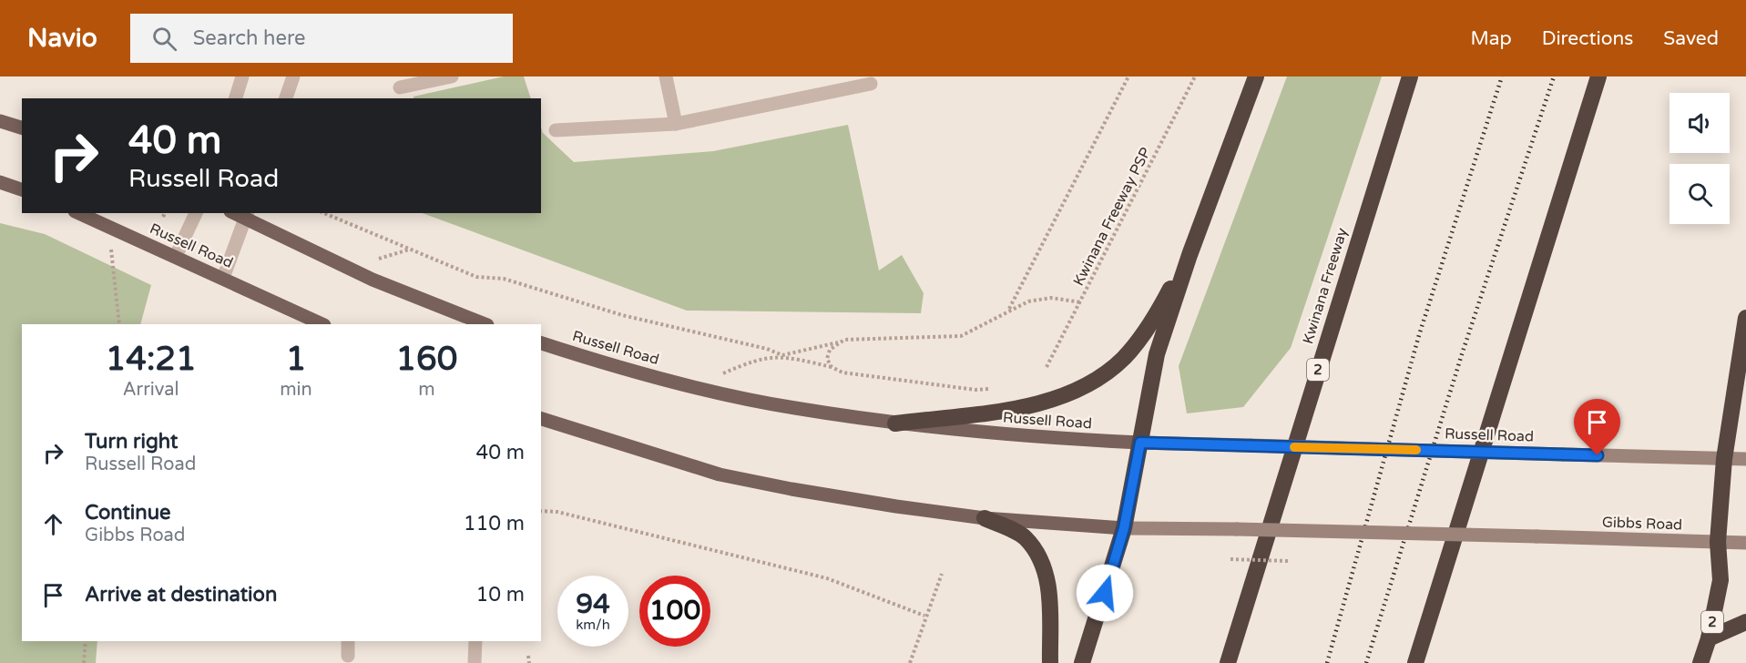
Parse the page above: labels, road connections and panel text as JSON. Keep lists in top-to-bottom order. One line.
{"streets":{"highway":["Kwinana Freeway","2"],"main road":["Russell Road","Gibbs Road"],"path":["Kwinana Freeway PSP"]},"crossings":[["Russell Road","2"],["2","Gibbs Road"]],"page":{"header":"Navio","search":"Search here","nav":["Map","Directions","Saved"],"turn":["40 m","Russell Road"],"eta":["14:21","Arrival","1","min","160","m"],"list":[{"name":"Turn right","note":"Russell Road","value":"40 m"},{"name":"Continue","note":"Gibbs Road","value":"110 m"},{"name":"Arrive at destination","value":"10 m"}],"speed":"94 km/h","limit":"100"}}
